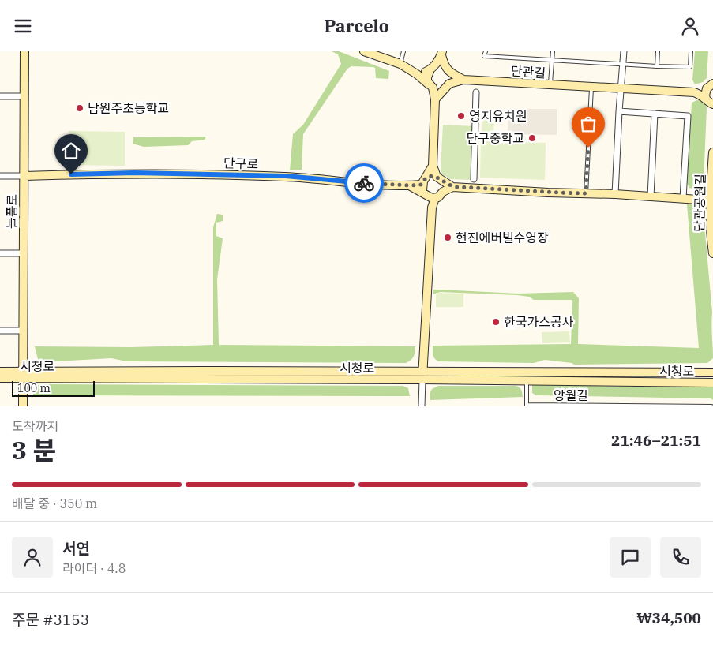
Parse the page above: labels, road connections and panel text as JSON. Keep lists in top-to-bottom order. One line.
{"streets":{"street":["단관길","단구로","단관공원길","늘품로","시청로"],"lane":["앙월길"]},"crossings":[["단구로","늘품로"],["늘품로","시청로"]],"places":["남원주초등학교","영지유치원","단구중학교","현진에버빌수영장","한국가스공사"],"scale_bar":"100 m","page":{"header":"Parcelo","scale":"100 m","heading":["3 분","도착까지","21:46–21:51"],"panel":["서연","라이더 · 4.8","주문 #3153","₩34,500"],"bar":"배달 중 · 350 m"}}
